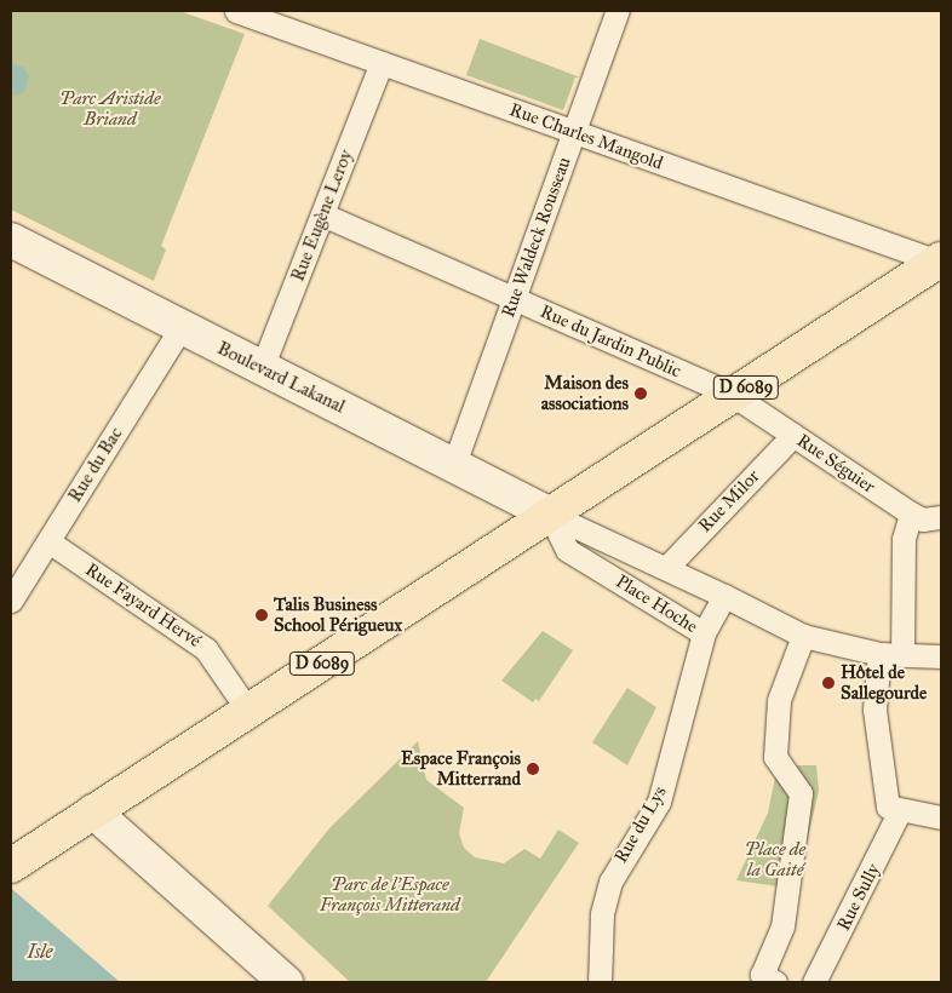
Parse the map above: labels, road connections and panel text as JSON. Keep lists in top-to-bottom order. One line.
{"streets":{"main road":["Boulevard Lakanal","D 6089"],"street":["Rue Charles Mangold","Rue Eugène Leroy","Rue Waldeck Rousseau","Rue du Jardin Public","Rue Séguier","Rue du Bac","Rue Milor","Place Hoche","Rue Fayard Hervé","Rue du Lys","Rue Sully"]},"crossings":[["Rue Charles Mangold","Rue Eugène Leroy"],["Rue Charles Mangold","Rue Waldeck Rousseau"],["Rue Charles Mangold","D 6089"],["Rue Eugène Leroy","Rue du Jardin Public"],["Rue Eugène Leroy","Boulevard Lakanal"],["Rue Waldeck Rousseau","Rue du Jardin Public"],["Rue Waldeck Rousseau","Boulevard Lakanal"],["Rue du Jardin Public","D 6089"],["Rue du Jardin Public","Rue Séguier"],["Boulevard Lakanal","D 6089"],["Boulevard Lakanal","Rue du Bac"],["Boulevard Lakanal","Place Hoche"],["D 6089","Rue Séguier"],["D 6089","Place Hoche"],["D 6089","Rue Fayard Hervé"],["Rue Séguier","Rue Milor"],["Rue du Bac","Rue Fayard Hervé"],["Rue Milor","Place Hoche"],["Place Hoche","Rue du Lys"]],"water":["Isle"],"parks":["Parc Aristide Briand","Place de la Gaité","Parc de l'Espace François Mitterand"],"places":["Maison des associations","Talis Business School Périgueux","Hôtel de Sallegourde","Espace François Mitterrand"]}
